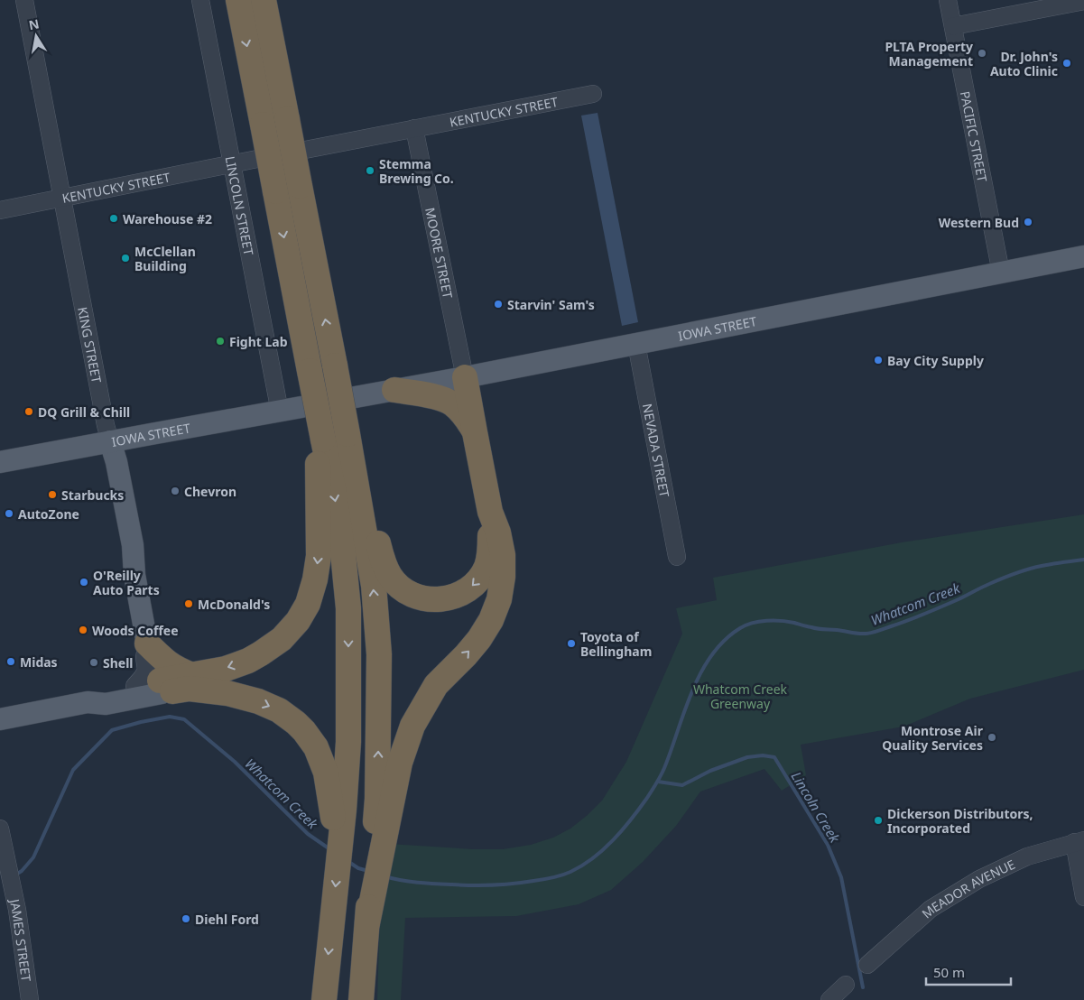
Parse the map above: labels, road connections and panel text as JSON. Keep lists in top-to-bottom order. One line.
{"streets":{"main road":["IOWA STREET","KING STREET"],"street":["KENTUCKY STREET","PACIFIC STREET","LINCOLN STREET","MOORE STREET","NEVADA STREET","MEADOR AVENUE","JAMES STREET"]},"crossings":[["KENTUCKY STREET","LINCOLN STREET"],["KENTUCKY STREET","MOORE STREET"],["KENTUCKY STREET","KING STREET"],["PACIFIC STREET","IOWA STREET"],["LINCOLN STREET","IOWA STREET"],["MOORE STREET","IOWA STREET"],["IOWA STREET","KING STREET"],["IOWA STREET","NEVADA STREET"]],"water":["Whatcom Creek","Lincoln Creek"],"parks":["Whatcom Creek Greenway"],"places":["PLTA Property Management","Dr. John's Auto Clinic","Stemma Brewing Co.","Warehouse #2","Western Bud","McClellan Building","Starvin' Sam's","Fight Lab","Bay City Supply","DQ Grill & Chill","Chevron","Starbucks","AutoZone","O'Reilly Auto Parts","McDonald's","Woods Coffee","Toyota of Bellingham","Midas","Shell","Montrose Air Quality Services","Dickerson Distributors, Incorporated","Diehl Ford"],"scale_bar":"50 m","north":"top"}
